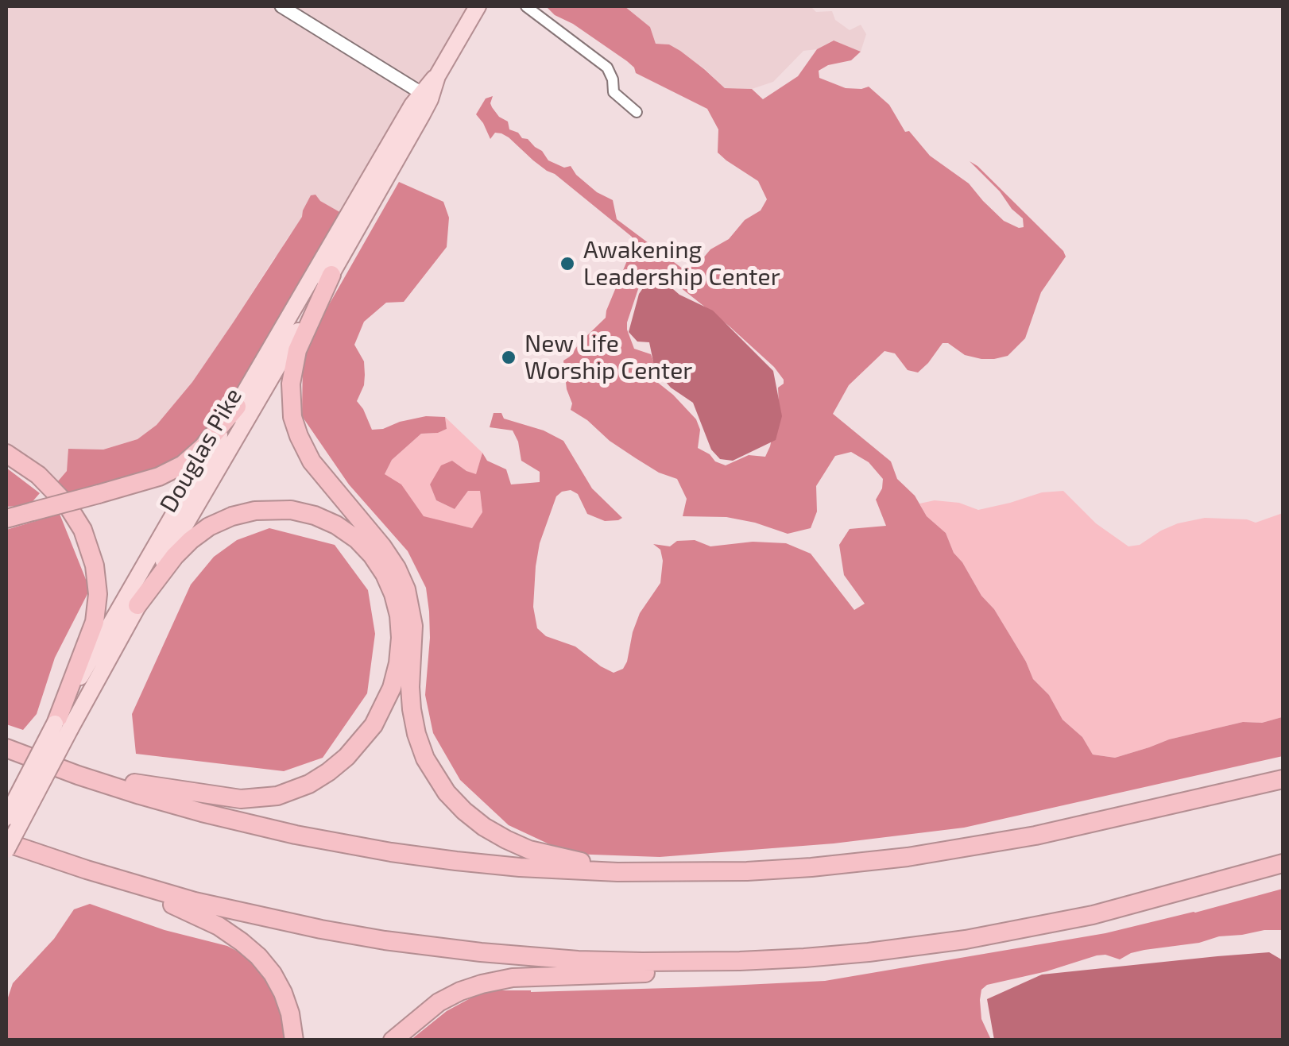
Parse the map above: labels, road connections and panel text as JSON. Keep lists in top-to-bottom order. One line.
{"streets":{"main road":["Douglas Pike"]},"places":["Awakening Leadership Center","New Life Worship Center"]}
